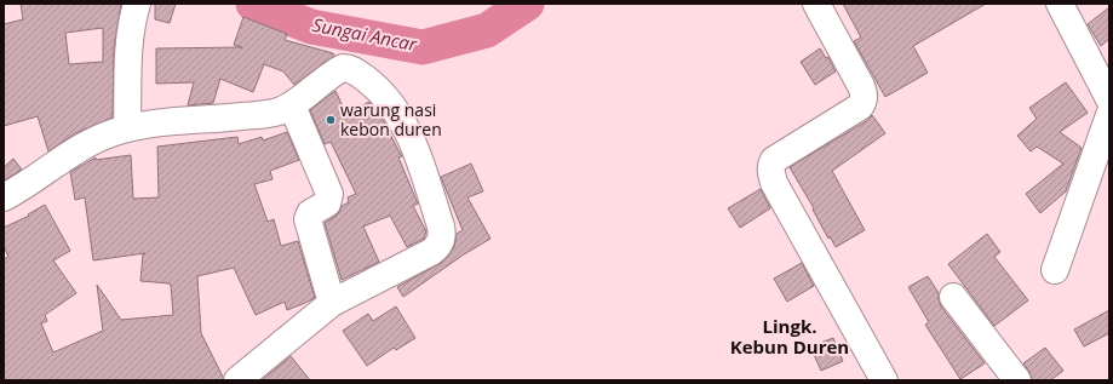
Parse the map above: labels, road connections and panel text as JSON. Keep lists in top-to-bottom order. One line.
{"districts":["Lingk. Kebun Duren"],"water":["Sungai Ancar"],"places":["warung nasi kebon duren"]}
